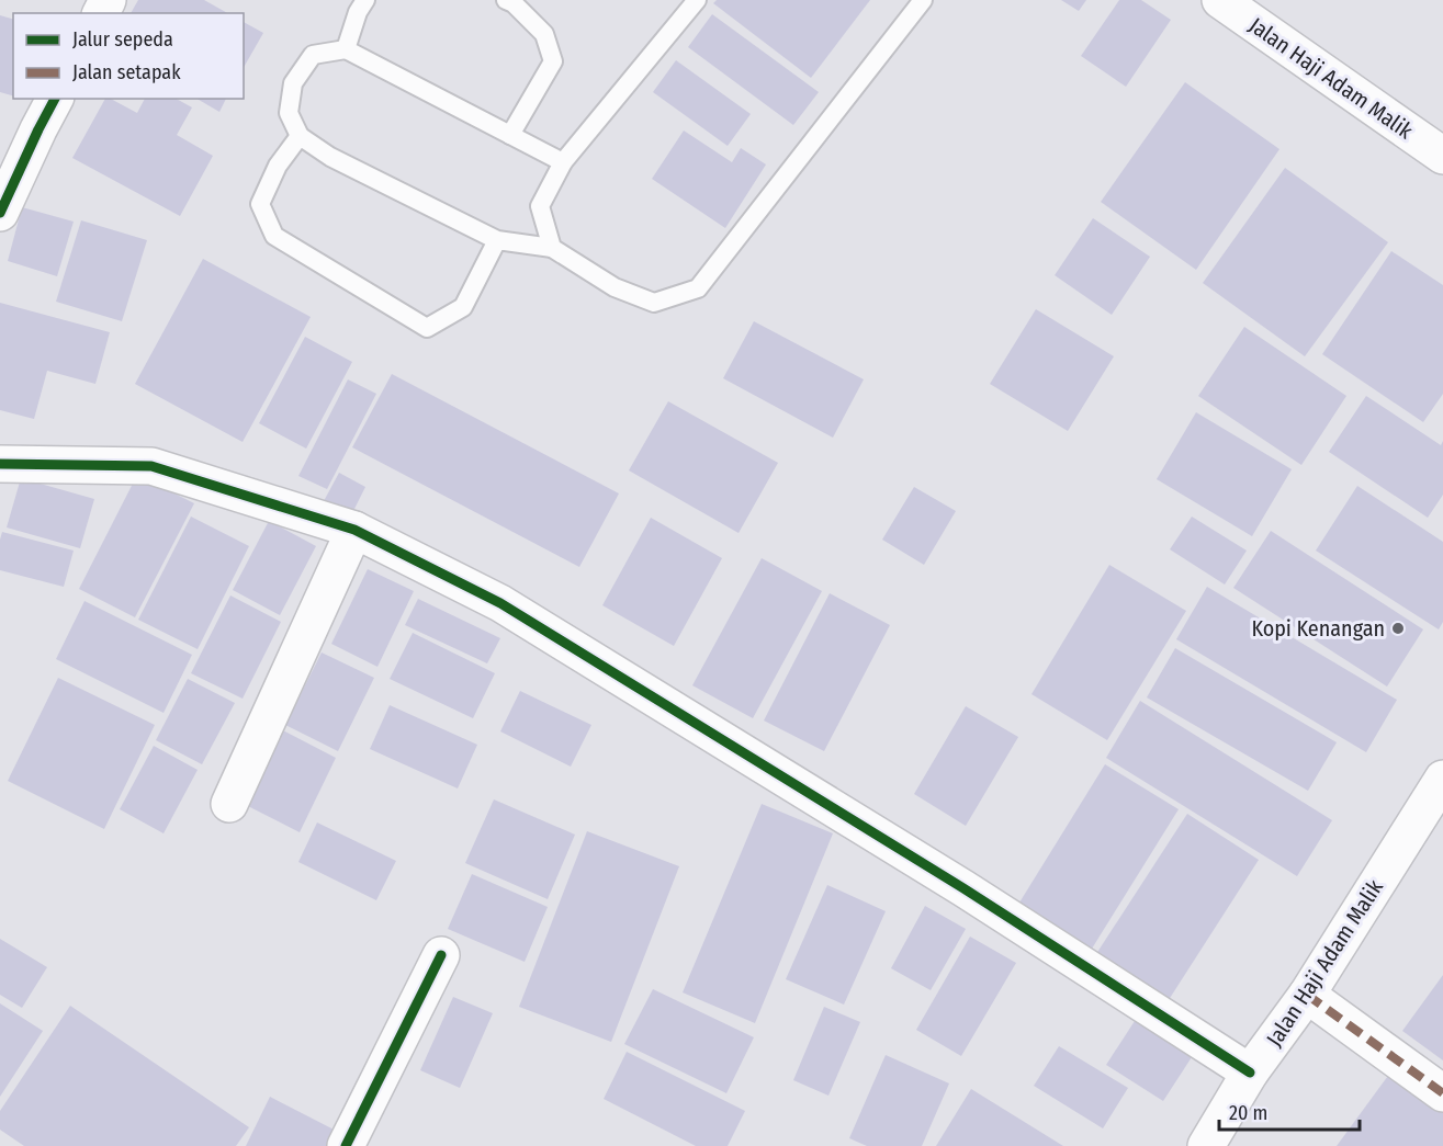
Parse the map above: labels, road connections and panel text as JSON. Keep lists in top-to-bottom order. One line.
{"streets":{"street":["Jalan Haji Adam Malik"]},"places":["Kopi Kenangan"],"legend":["Jalur sepeda","Jalan setapak"],"scale_bar":"20 m"}
